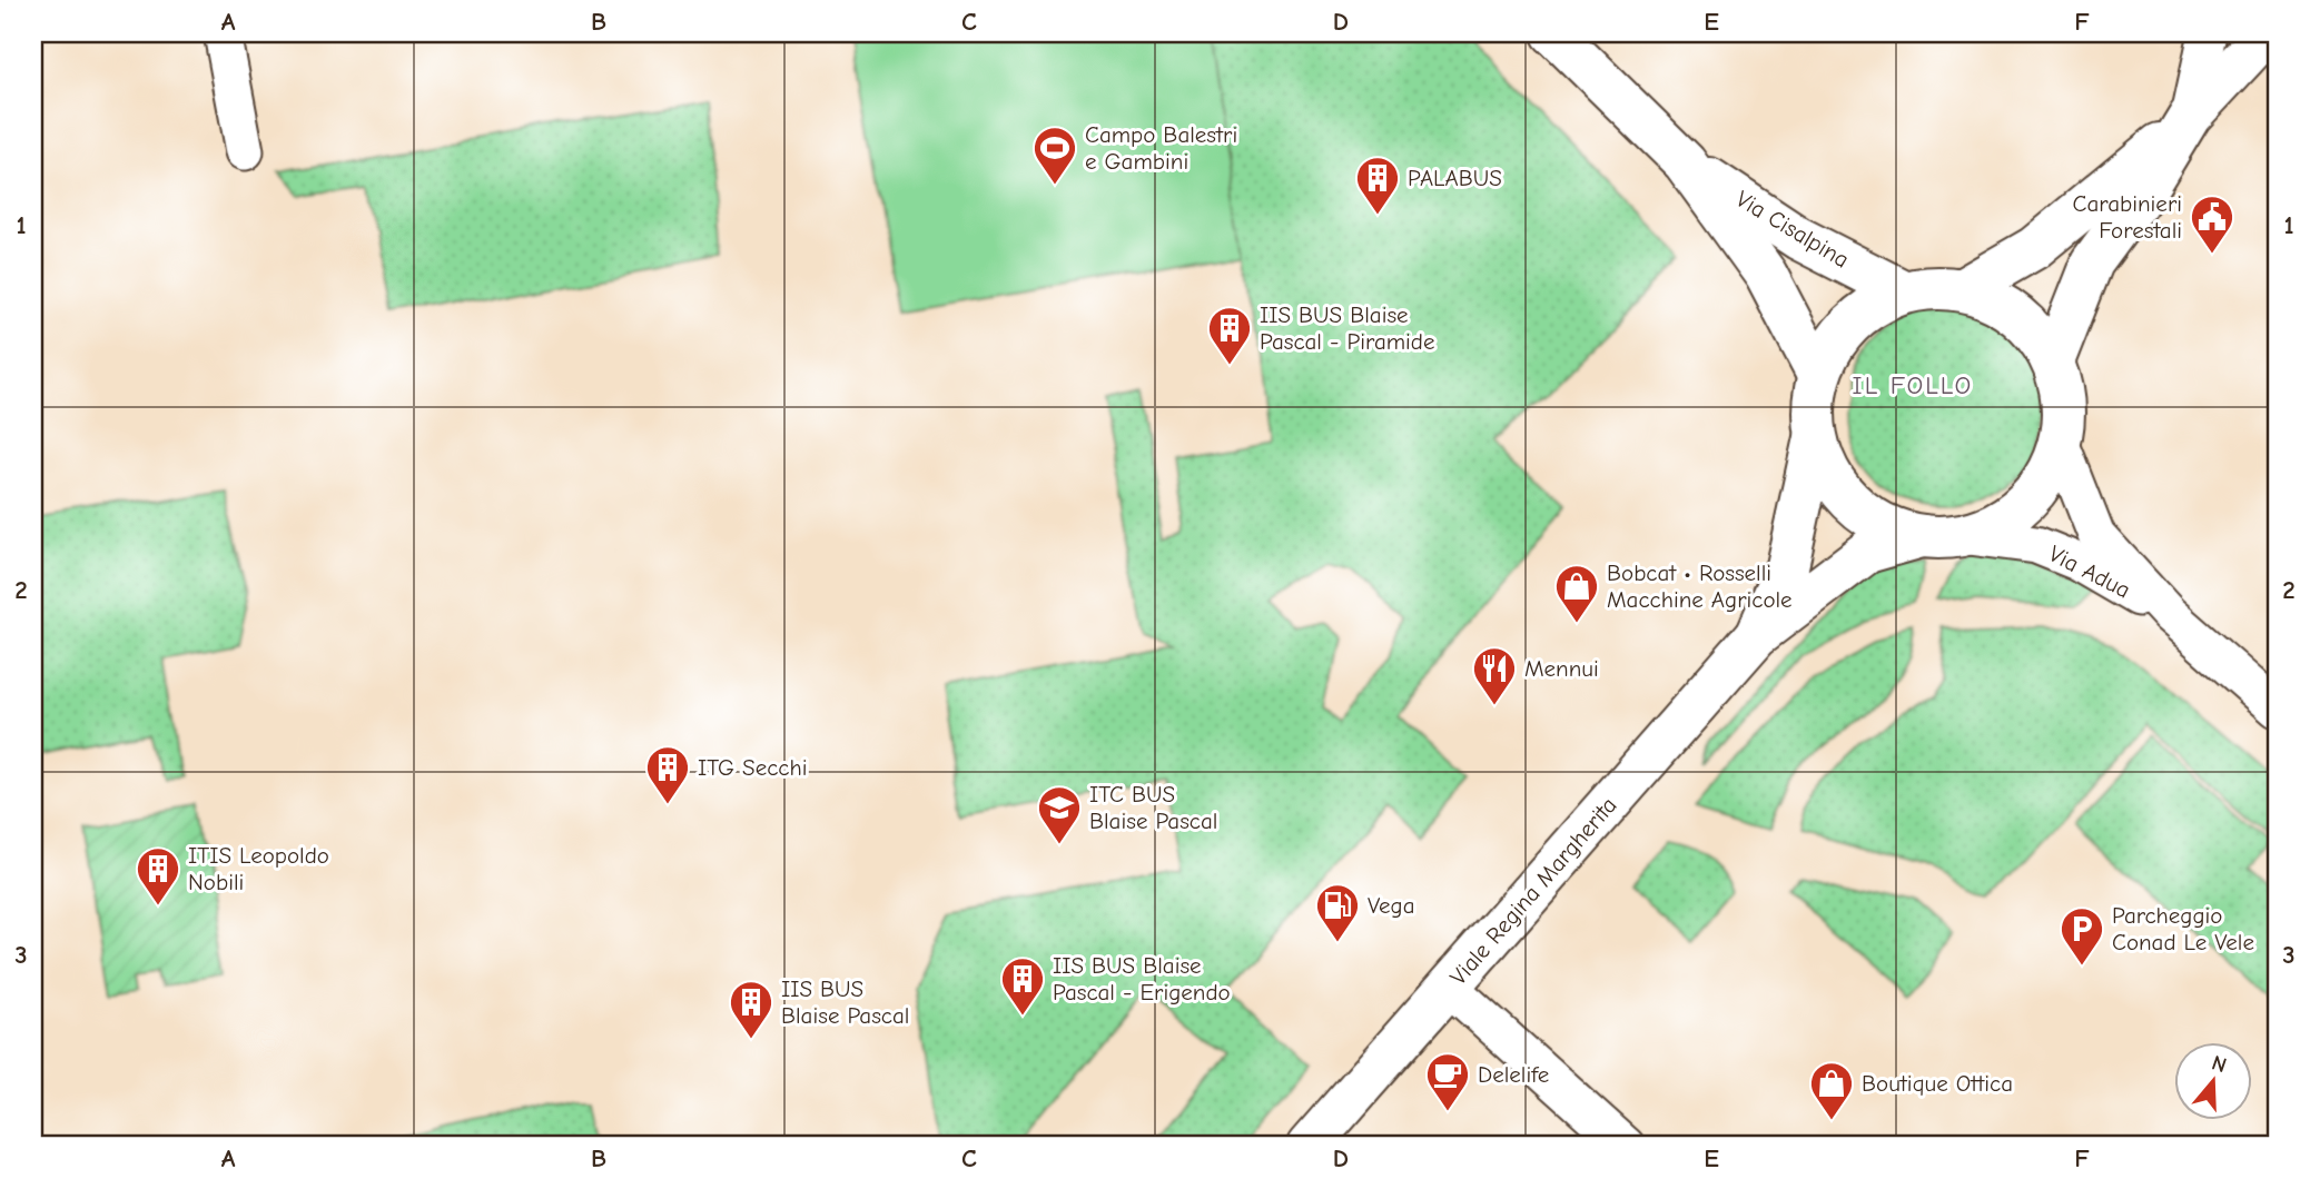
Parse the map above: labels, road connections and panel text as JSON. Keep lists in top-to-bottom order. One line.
{"streets":{"main road":["Via Cisalpina","Viale Regina Margherita"],"street":["Via Adua"]},"crossings":[["Via Cisalpina","Via Adua"],["Via Cisalpina","Viale Regina Margherita"],["Via Adua","Viale Regina Margherita"]],"districts":["IL FOLLO"],"places":{"sports":["Campo Balestri e Gambini"],"building":["PALABUS","IIS BUS Blaise Pascal - Piramide","ITG Secchi","ITIS Leopoldo Nobili","IIS BUS Blaise Pascal - Erigendo","IIS BUS Blaise Pascal"],"public building":["Carabinieri Forestali"],"shop":["Bobcat • Rosselli Macchine Agricole","Boutique Ottica"],"restaurant":["Mennui"],"school or university":["ITC BUS Blaise Pascal"],"fuel station":["Vega"],"parking":["Parcheggio Conad Le Vele"],"cafe":["Delelife"]},"north":"top","grid":{"columns":["A","B","C","D","E","F"],"rows":["1","2","3"]}}
